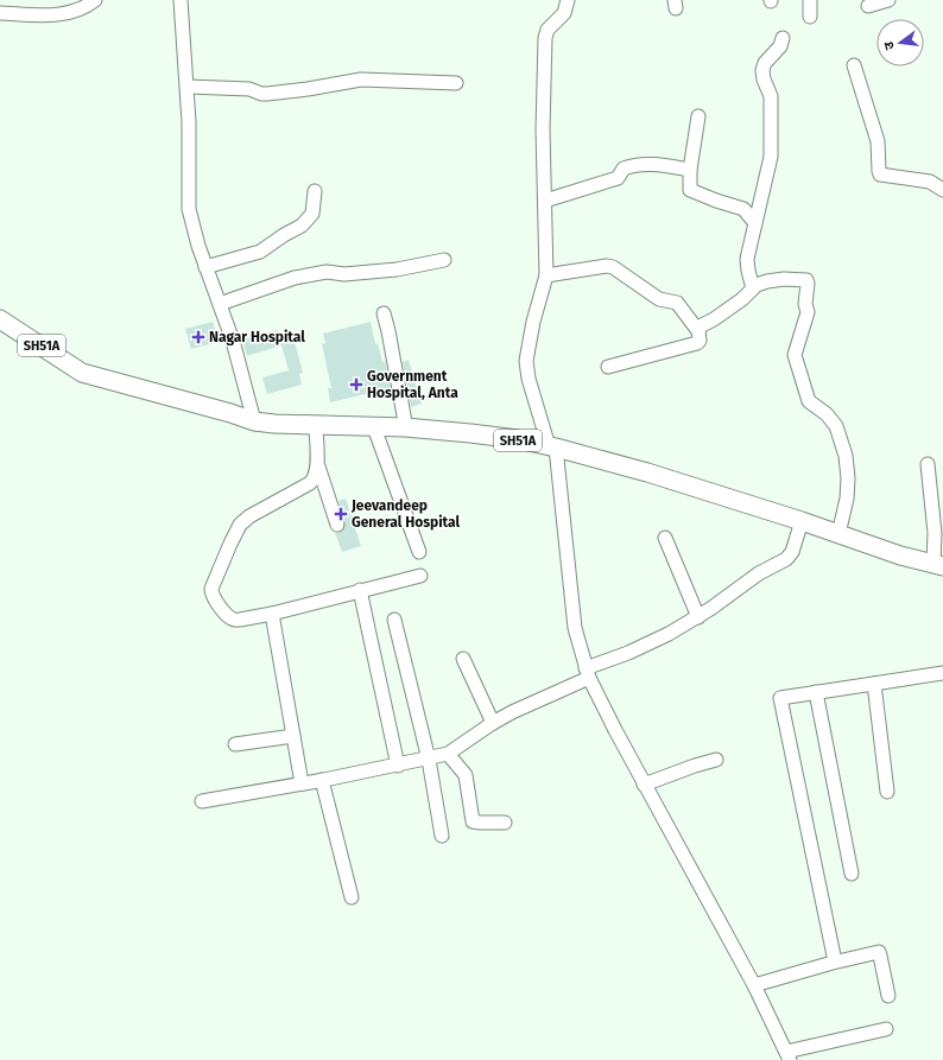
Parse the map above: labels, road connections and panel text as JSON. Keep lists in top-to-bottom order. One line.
{"streets":{"main road":["SH51A"]},"places":{"health":["Nagar Hospital","Government Hospital, Anta","Jeevandeep General Hospital"]},"north":"left"}
